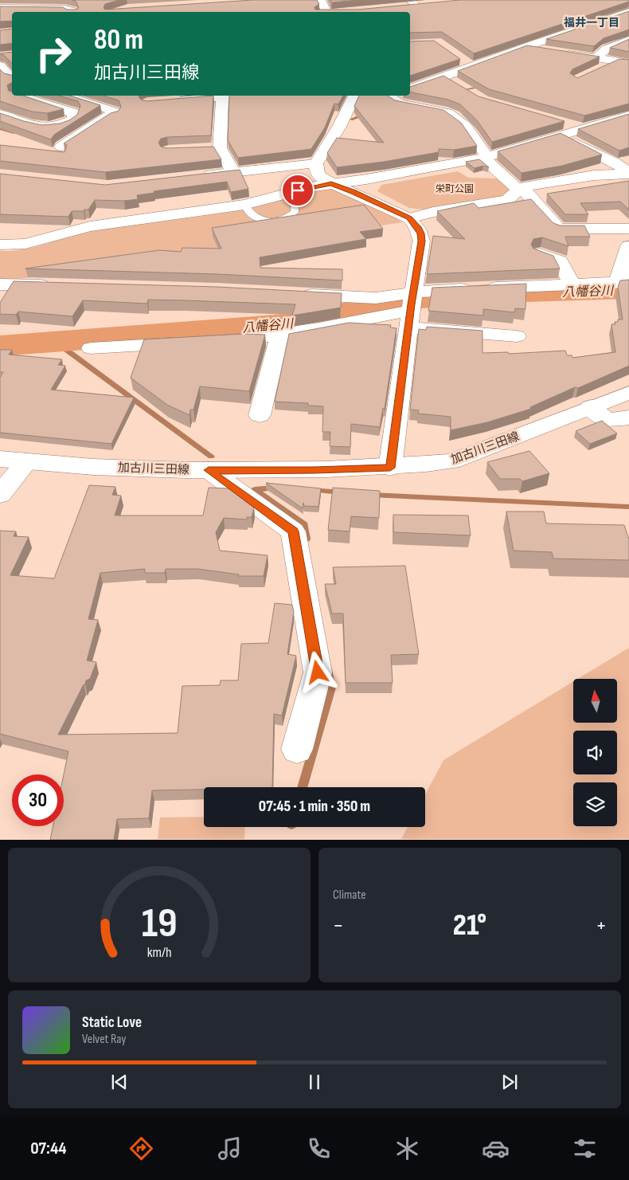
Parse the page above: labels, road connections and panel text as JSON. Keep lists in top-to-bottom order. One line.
{"streets":{"street":["加古川三田線"]},"districts":["福井一丁目"],"water":["八幡谷川"],"parks":["栄町公園"],"north":"top","page":{"turn":["80 m","加古川三田線"],"limit":"30","trip":"07:45 · 1 min · 350 m","tile":"Climate","heat":["−","21°","+"],"song":["Static Love","Velvet Ray"],"tabs":"07:44","gauge":["19","km/h"]}}
